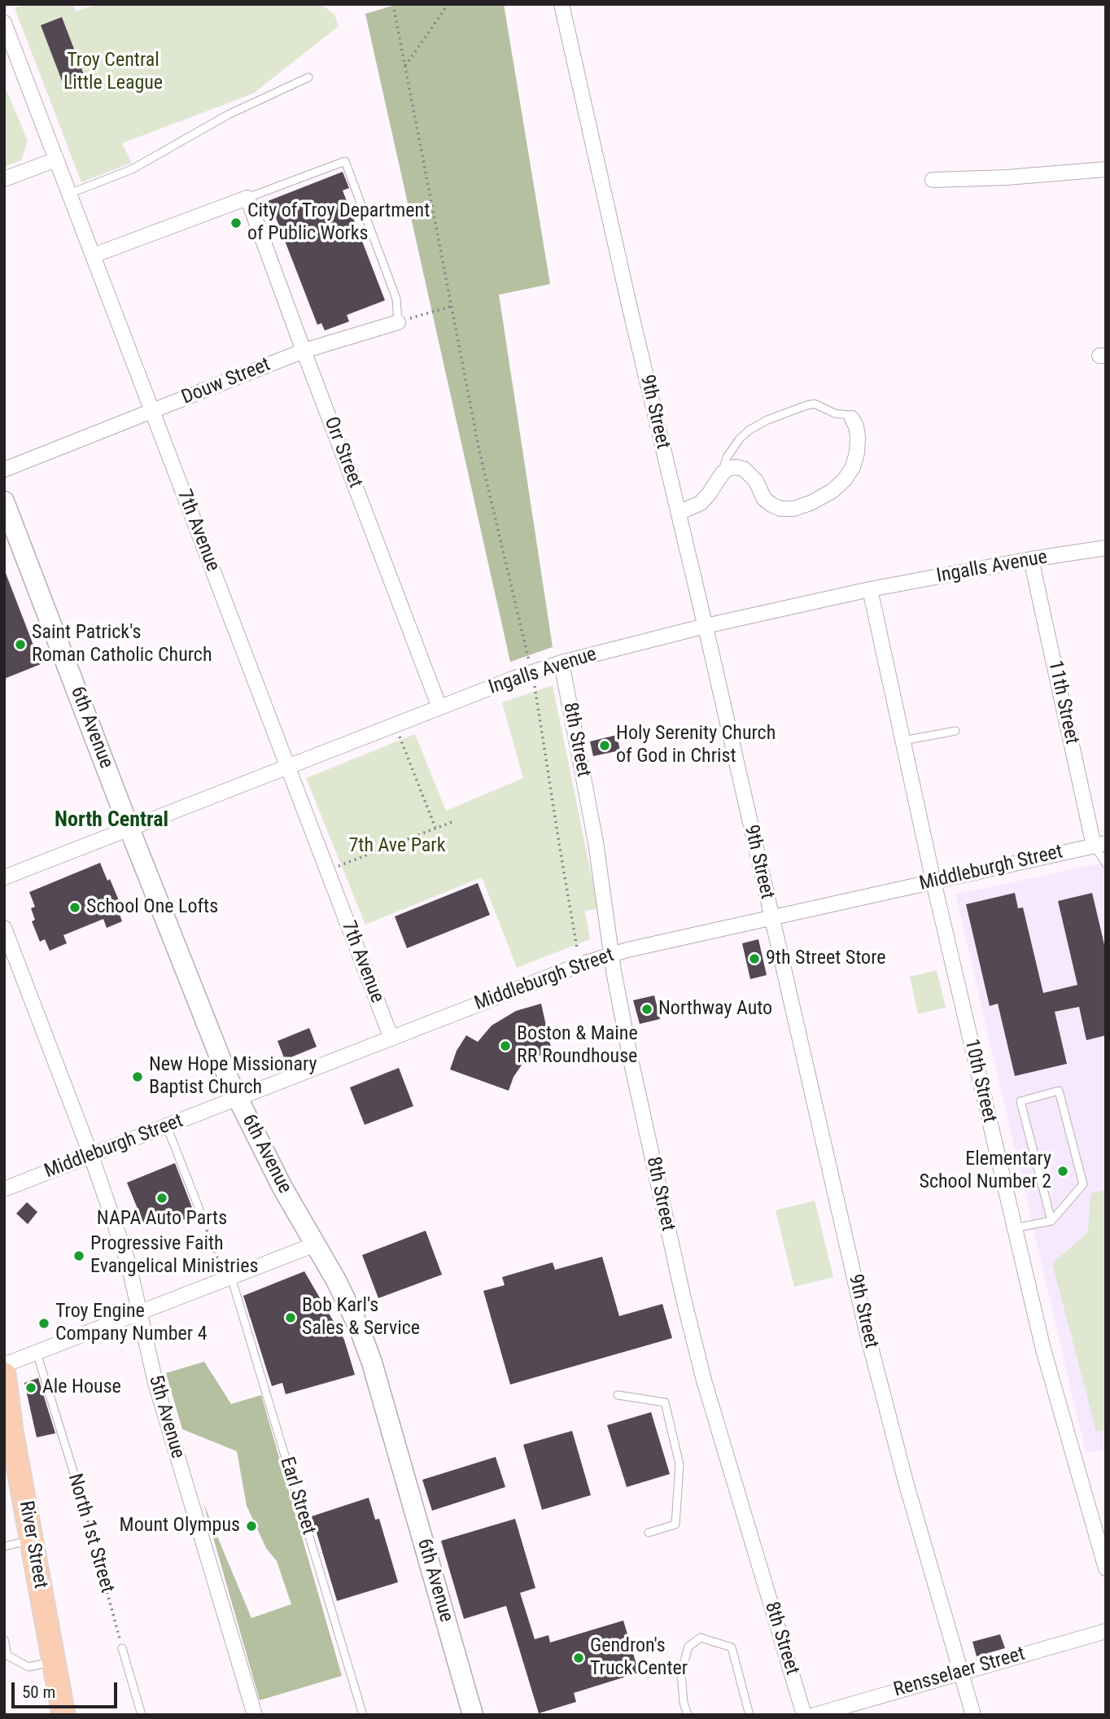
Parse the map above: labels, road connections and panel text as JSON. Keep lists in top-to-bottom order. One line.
{"streets":{"main road":["River Street"],"street":["Douw Street","9th Street","Orr Street","7th Avenue","Ingalls Avenue","11th Street","6th Avenue","8th Street","Middleburgh Street","10th Street","5th Avenue","Rensselaer Street"],"lane":["Earl Street","North 1st Street"]},"crossings":[["Douw Street","Orr Street"],["Douw Street","7th Avenue"],["9th Street","Ingalls Avenue"],["9th Street","Middleburgh Street"],["9th Street","Rensselaer Street"],["Orr Street","Ingalls Avenue"],["7th Avenue","Ingalls Avenue"],["7th Avenue","Middleburgh Street"],["Ingalls Avenue","11th Street"],["Ingalls Avenue","6th Avenue"],["Ingalls Avenue","8th Street"],["Ingalls Avenue","10th Street"],["11th Street","Middleburgh Street"],["6th Avenue","Middleburgh Street"],["8th Street","Middleburgh Street"],["Middleburgh Street","10th Street"],["Middleburgh Street","5th Avenue"]],"districts":["North Central"],"parks":["Troy Central Little League","7th Ave Park"],"places":["City of Troy Department of Public Works","Saint Patrick's Roman Catholic Church","Holy Serenity Church of God in Christ","School One Lofts","9th Street Store","Northway Auto","Boston & Maine RR Roundhouse","New Hope Missionary Baptist Church","Elementary School Number 2","NAPA Auto Parts","Progressive Faith Evangelical Ministries","Bob Karl's Sales & Service","Troy Engine Company Number 4","Ale House","Mount Olympus","Gendron's Truck Center"],"scale_bar":"50 m"}
